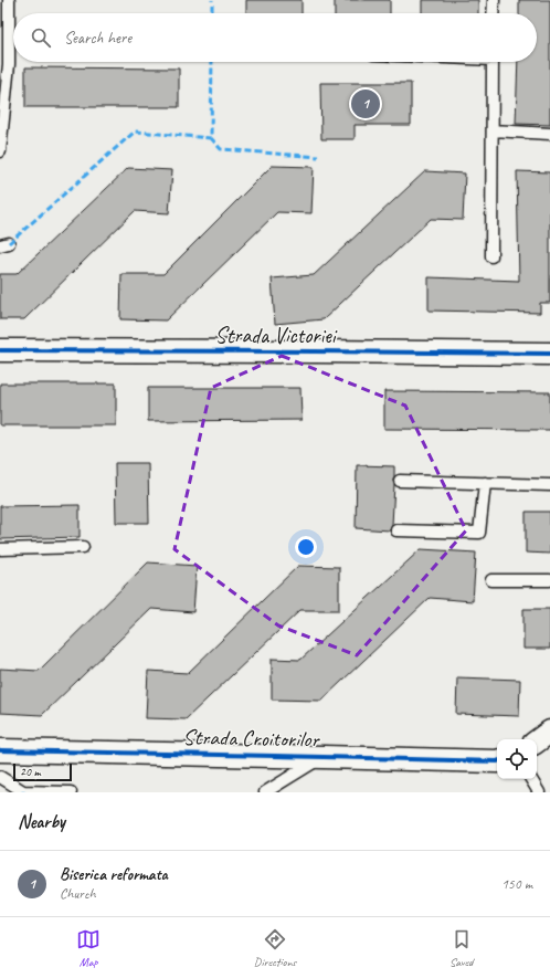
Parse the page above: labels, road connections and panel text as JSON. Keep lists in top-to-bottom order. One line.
{"streets":{"street":["Strada Victoriei","Strada Croitorilor"]},"scale_bar":"20 m","page":{"search":"Search here","pins":"1","scale":"20 m","heading":"Nearby","list":[{"mark":"1","name":"Biserica reformata","note":"Church","value":"150 m"}],"nav":["Map","Directions","Saved"]}}
